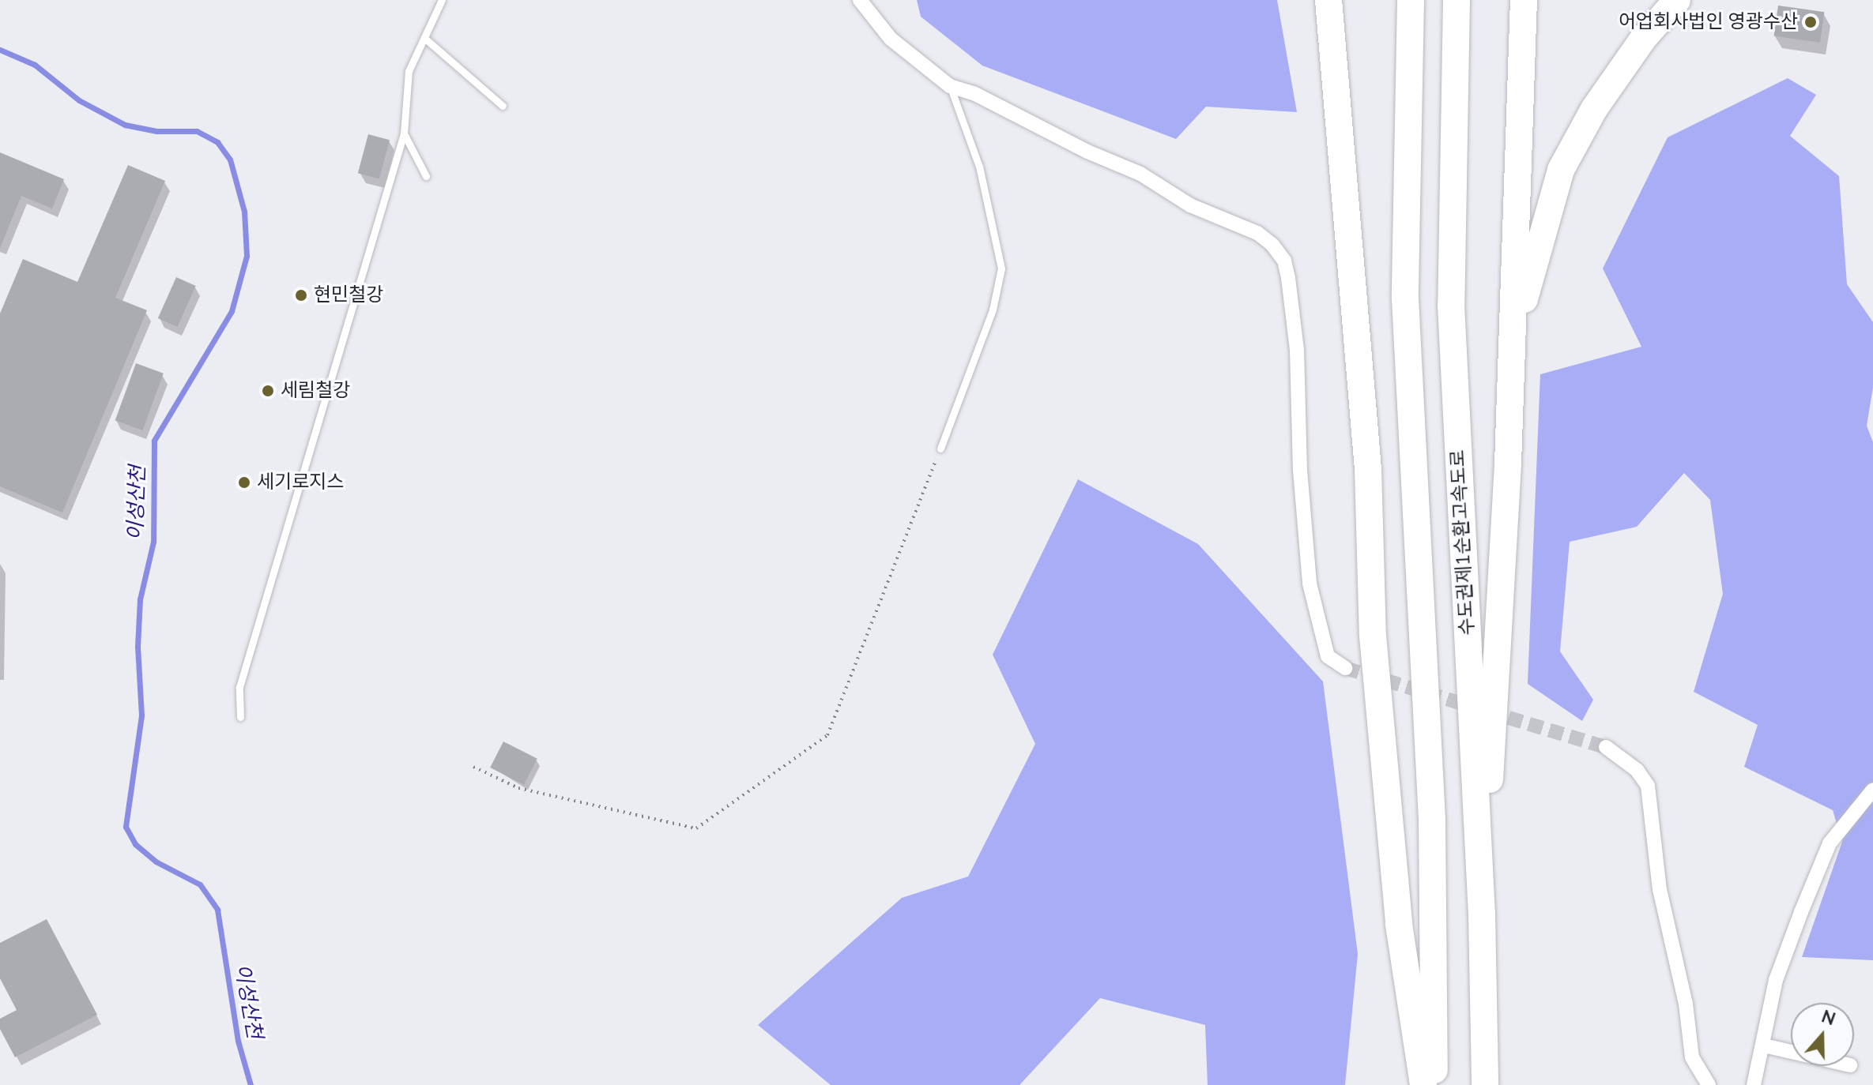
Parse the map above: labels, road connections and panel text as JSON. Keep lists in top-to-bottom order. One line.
{"streets":{"highway":["수도권제1순환고속도로"]},"water":["이성산천"],"places":["어업회사법인 영광수산","현민철강","세림철강","세기로지스"],"north":"top"}
